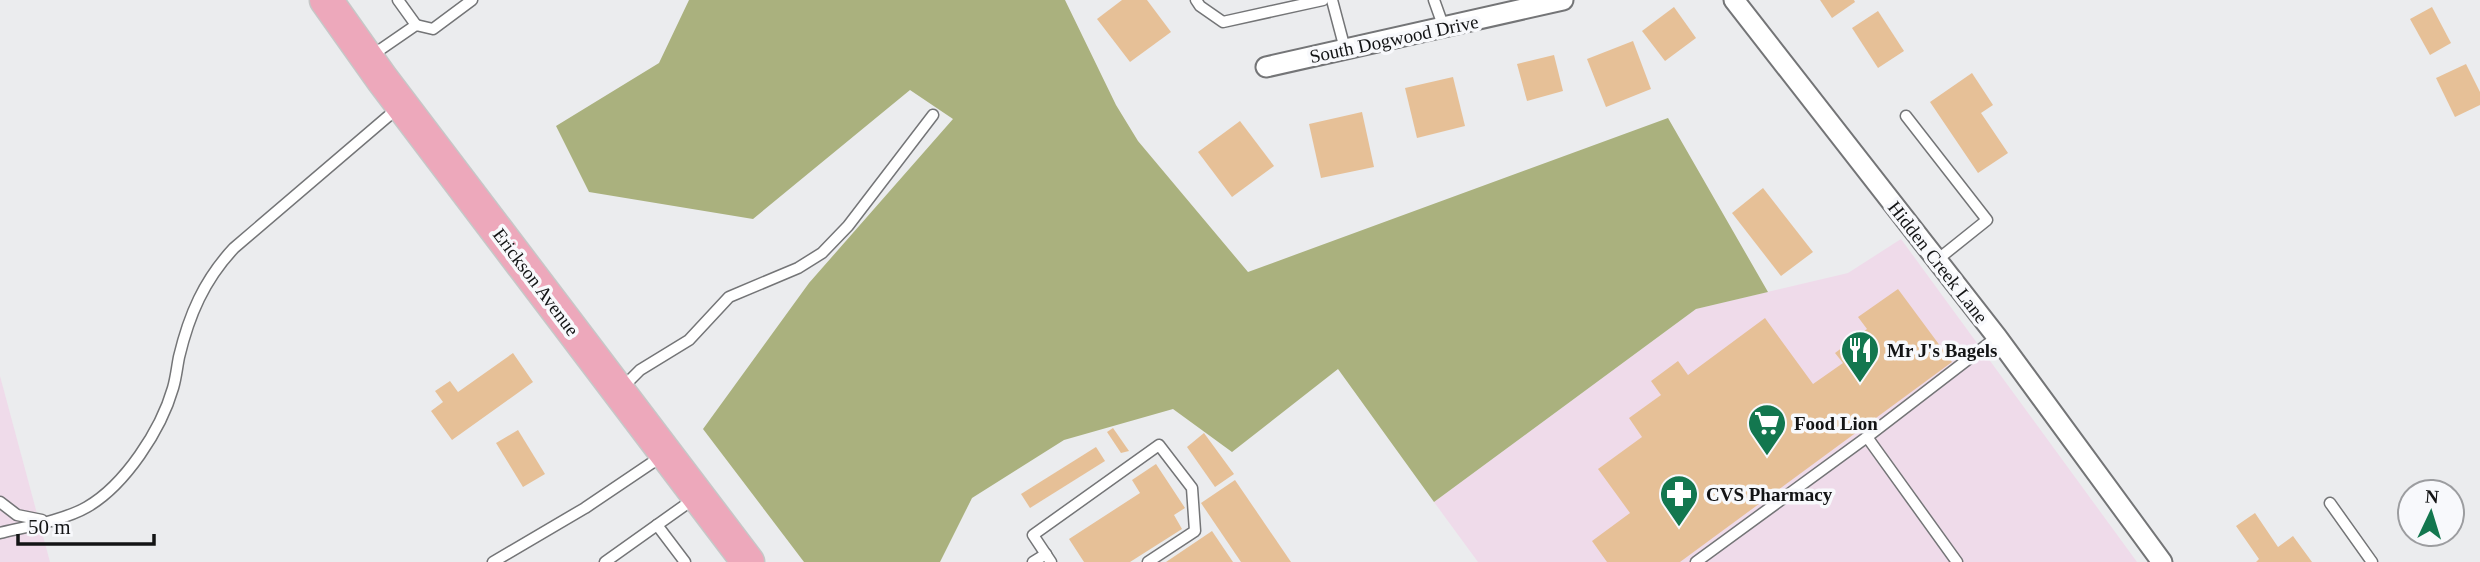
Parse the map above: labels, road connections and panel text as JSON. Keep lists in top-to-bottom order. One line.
{"streets":{"main road":["Erickson Avenue"],"street":["South Dogwood Drive","Hidden Creek Lane"]},"places":{"restaurant":["Mr J's Bagels"],"supermarket":["Food Lion"],"pharmacy":["CVS Pharmacy"]},"scale_bar":"50 m","north":"top"}
